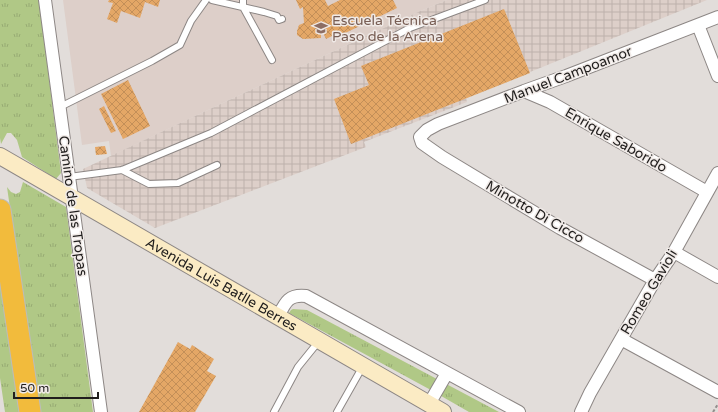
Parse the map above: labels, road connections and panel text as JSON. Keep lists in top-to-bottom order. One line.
{"streets":{"main road":["Avenida Luis Batlle Berres"],"street":["Manuel Campoamor","Enrique Saborido","Camino de las Tropas","Minotto Di Cicco","Romeo Gavioli"]},"crossings":[["Manuel Campoamor","Enrique Saborido"],["Manuel Campoamor","Minotto Di Cicco"],["Enrique Saborido","Romeo Gavioli"],["Camino de las Tropas","Avenida Luis Batlle Berres"],["Minotto Di Cicco","Romeo Gavioli"]],"places":{"school or university":["Escuela Técnica Paso de la Arena"]},"scale_bar":"50 m"}
